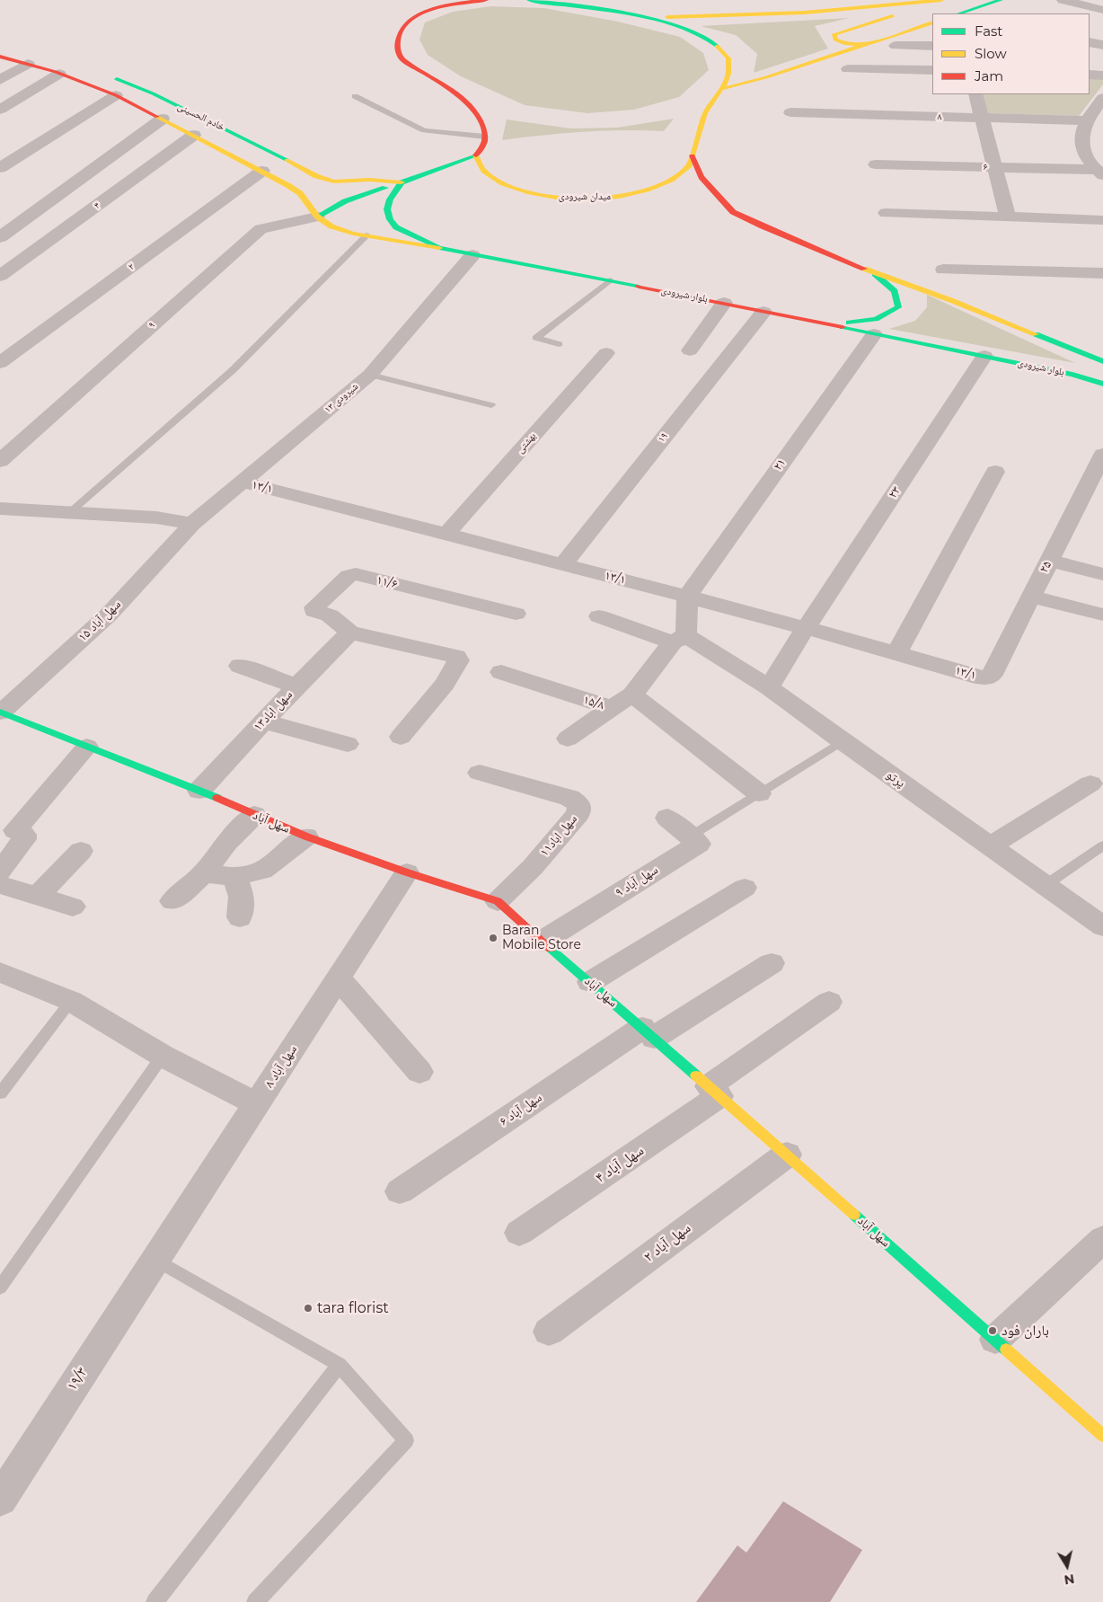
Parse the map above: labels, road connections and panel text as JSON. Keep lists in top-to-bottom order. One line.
{"streets":{"main road":["خادم الحسینی","میدان شیرودی","بلوار شیرودی","سهل آباد"],"street":["۸","۶","۴","۲","۹","شیرودی ۱۳","۱۹","بهشتی","۲۱","۱۳/۱","۲۳","۲۵","۱۱/۶","سهل آباد ۱۵","۱۵/۸","سهل اباد۱۳","پرتو","سهل اباد۱۱","سهل آباد ۹","سهل آباد ۸","سهل آباد ۶","سهل آباد ۴","سهل آباد ۲","۱۹/۳"]},"crossings":[["خادم الحسینی","۴"],["خادم الحسینی","۲"],["خادم الحسینی","بلوار شیرودی"],["خادم الحسینی","۹"],["بلوار شیرودی","شیرودی ۱۳"],["بلوار شیرودی","۱۹"],["بلوار شیرودی","۲۱"],["بلوار شیرودی","۲۳"],["شیرودی ۱۳","۱۳/۱"],["شیرودی ۱۳","سهل آباد ۱۵"],["۱۹","۱۳/۱"],["بهشتی","۱۳/۱"],["۲۱","۱۳/۱"],["۱۳/۱","۲۳"],["۱۳/۱","۲۵"],["۲۳","پرتو"],["۱۱/۶","سهل اباد۱۳"],["سهل آباد ۱۵","سهل آباد"],["۱۵/۸","پرتو"],["سهل اباد۱۳","سهل آباد"],["سهل آباد","سهل اباد۱۱"],["سهل آباد","سهل آباد ۹"],["سهل آباد","سهل آباد ۸"],["سهل آباد","سهل آباد ۶"],["سهل آباد","سهل آباد ۴"],["سهل آباد","سهل آباد ۲"],["سهل آباد ۸","۱۹/۳"]],"places":["Baran Mobile Store","tara florist","باران فود"],"legend":["Fast","Slow","Jam"],"north":"bottom"}
